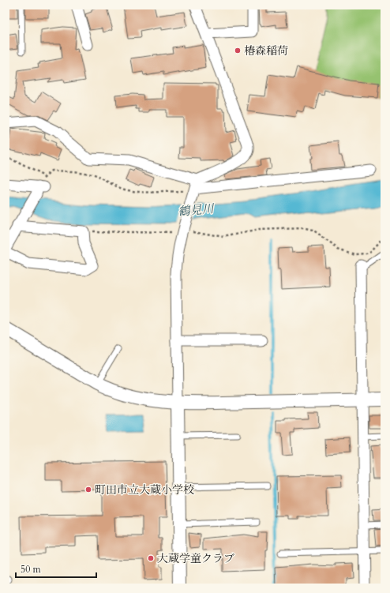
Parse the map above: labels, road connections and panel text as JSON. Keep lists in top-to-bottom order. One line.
{"water":["鶴見川"],"places":["椿森稲荷","町田市立大蔵小学校","大蔵学童クラブ"],"scale_bar":"50 m"}
